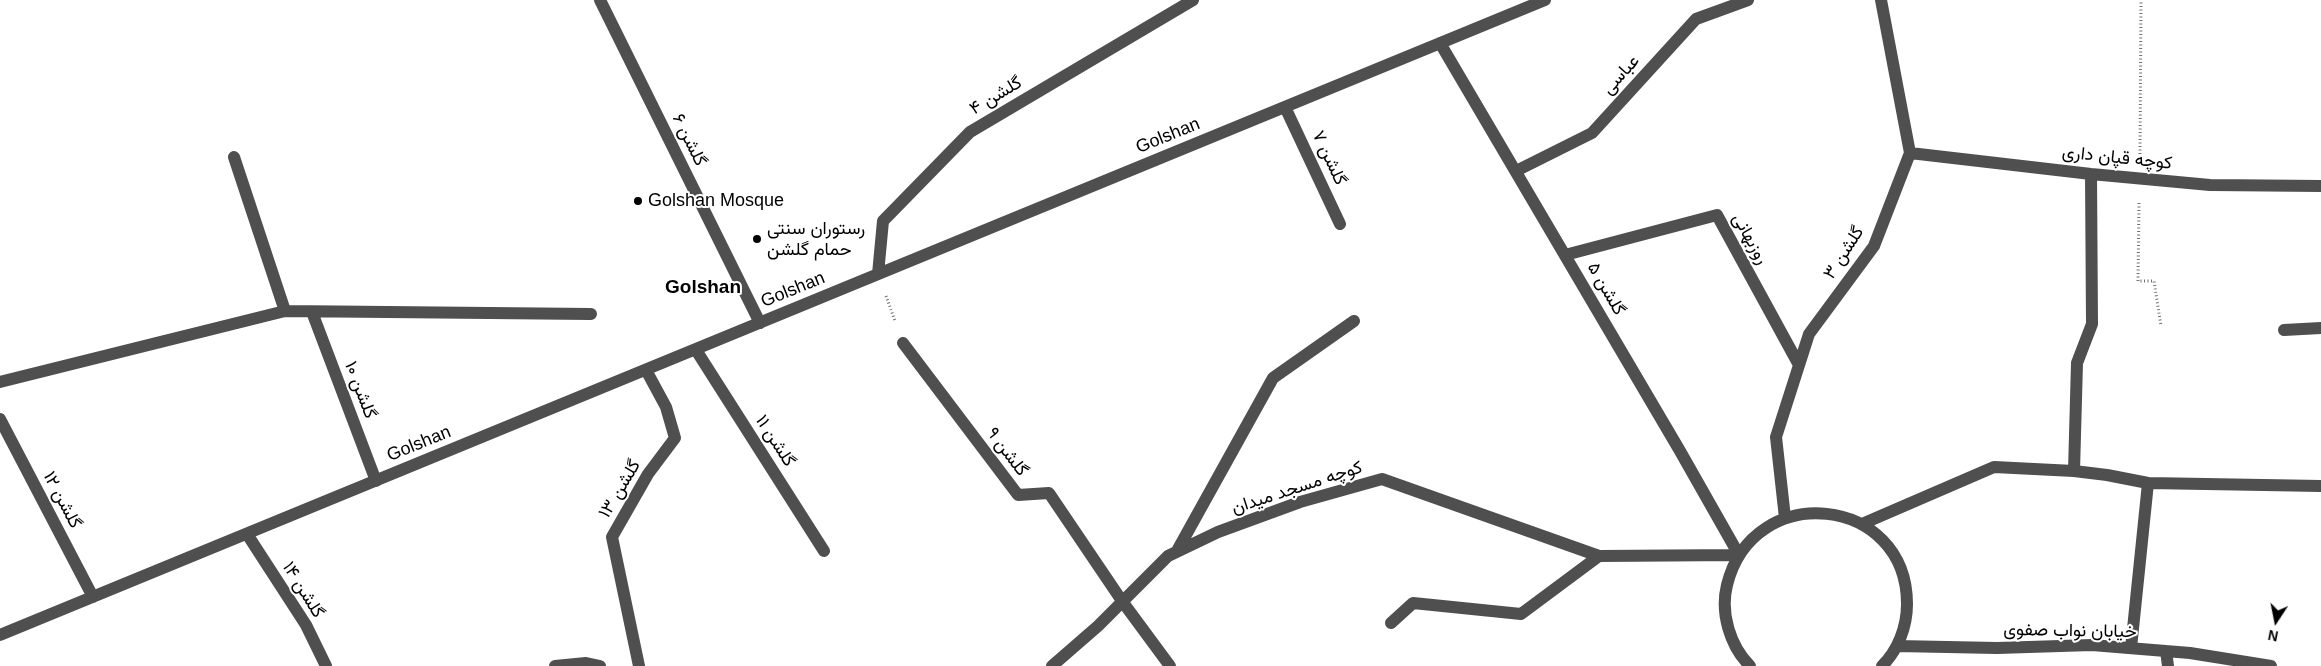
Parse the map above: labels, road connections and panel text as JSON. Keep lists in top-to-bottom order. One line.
{"streets":{"street":["عباسی","گلشن ۴","Golshan","گلشن ۶","گلشن ۷","کوچه قپان داری","روزبهانی","گلشن ۳","گلشن ۵","گلشن ۱۰","گلشن ۱۱","گلشن ۹","کوچه مسجد میدان","گلشن ۱۳","گلشن ۱۲","گلشن ۱۴","خیابان نواب صفوی"]},"crossings":[["عباسی","گلشن ۵"],["گلشن ۴","Golshan"],["Golshan","گلشن ۶"],["Golshan","گلشن ۷"],["Golshan","گلشن ۵"],["Golshan","گلشن ۱۰"],["Golshan","گلشن ۱۱"],["Golshan","گلشن ۱۳"],["Golshan","گلشن ۱۲"],["Golshan","گلشن ۱۴"],["کوچه قپان داری","گلشن ۳"],["روزبهانی","گلشن ۳"],["روزبهانی","گلشن ۵"],["گلشن ۵","کوچه مسجد میدان"],["گلشن ۹","کوچه مسجد میدان"]],"districts":["Golshan"],"places":["Golshan Mosque","رستوران سنتی حمام گلشن"],"north":"bottom"}
